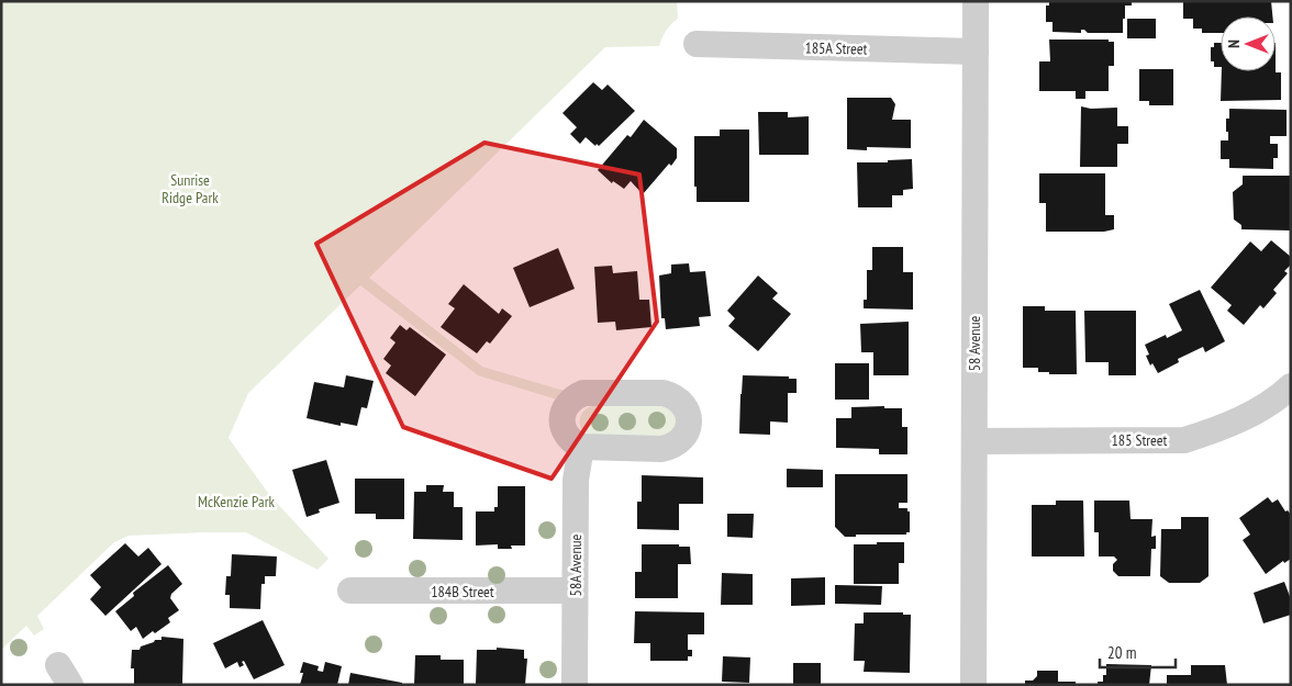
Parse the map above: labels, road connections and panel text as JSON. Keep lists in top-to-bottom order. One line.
{"streets":{"street":["185A Street","58 Avenue","185 Street","58A Avenue","184B Street"]},"crossings":[["185A Street","58 Avenue"],["58 Avenue","185 Street"],["58A Avenue","184B Street"]],"parks":["Sunrise Ridge Park","McKenzie Park"],"scale_bar":"20 m","north":"left"}
